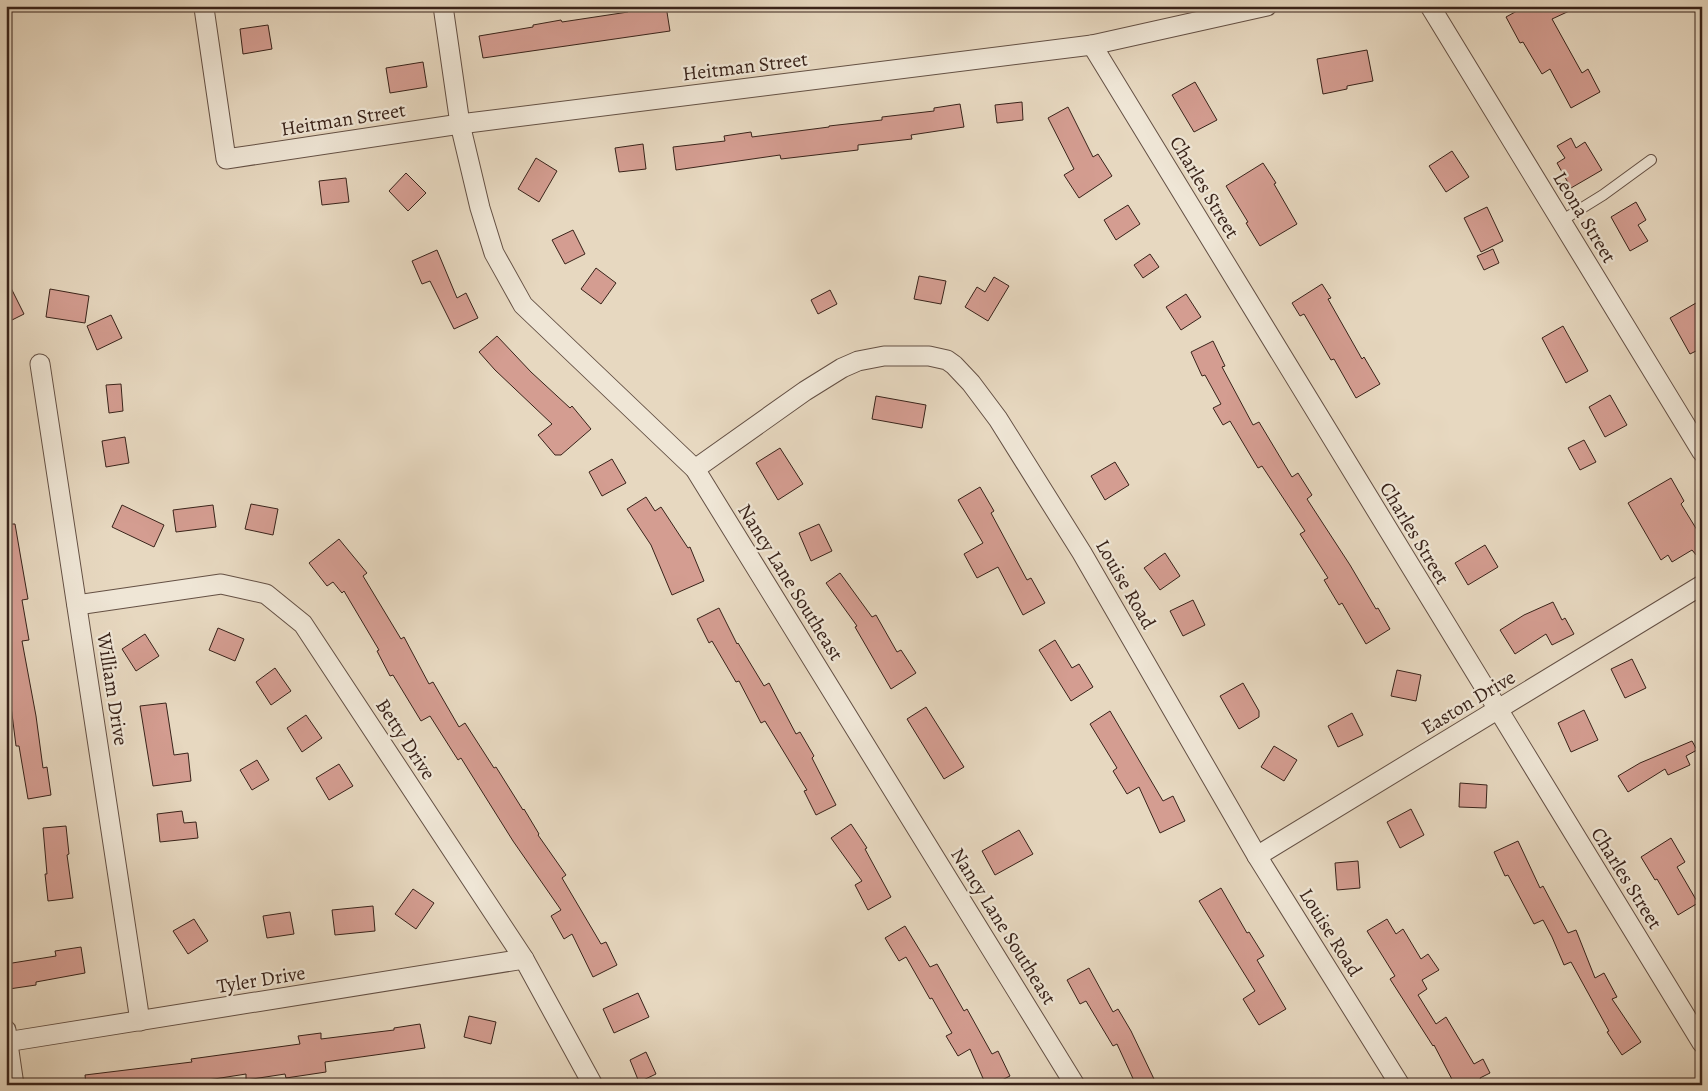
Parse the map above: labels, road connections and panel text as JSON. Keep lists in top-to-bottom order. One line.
{"streets":{"street":["Heitman Street","Charles Street","Leona Street","Nancy Lane Southeast","Louise Road","William Drive","Easton Drive","Betty Drive","Tyler Drive"]},"crossings":[["Heitman Street","Charles Street"],["Heitman Street","Nancy Lane Southeast"],["Charles Street","Easton Drive"],["Nancy Lane Southeast","Louise Road"],["Louise Road","Easton Drive"],["William Drive","Betty Drive"],["William Drive","Tyler Drive"],["Betty Drive","Tyler Drive"]]}
